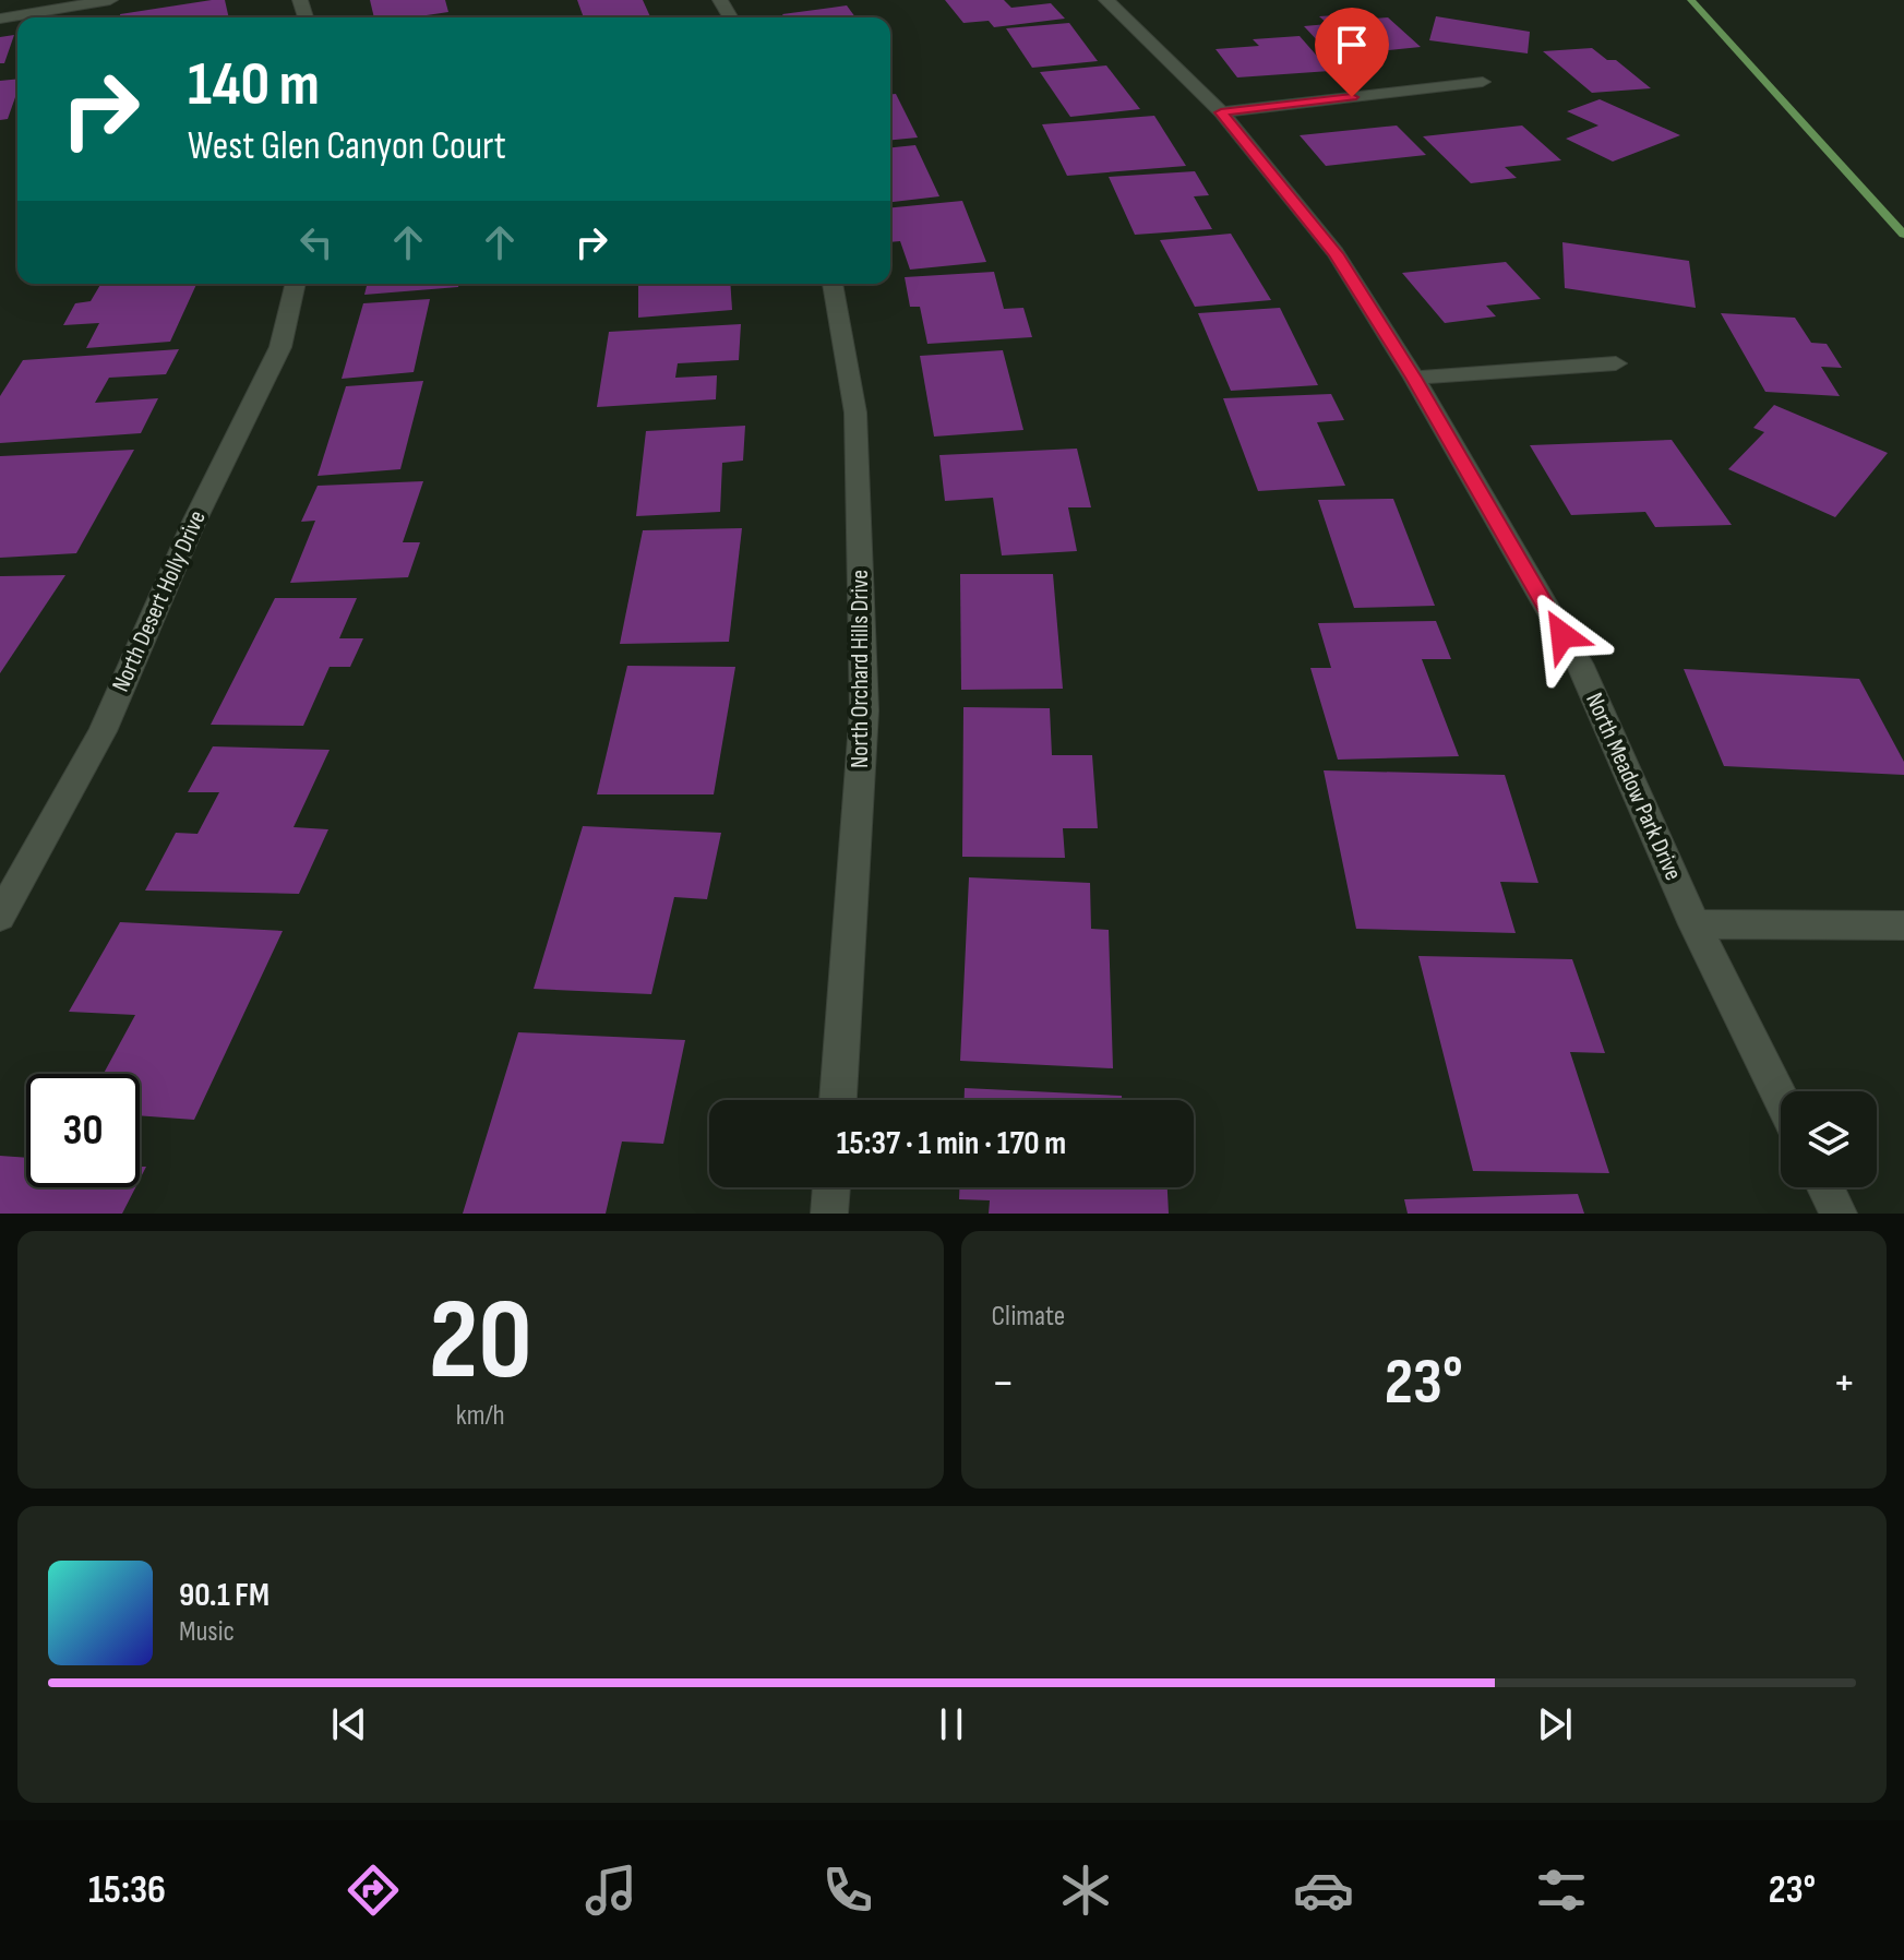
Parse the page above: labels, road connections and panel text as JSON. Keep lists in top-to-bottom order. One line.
{"streets":{"street":["North Desert Holly Drive","North Orchard Hills Drive","North Meadow Park Drive"]},"page":{"turn":["140 m","West Glen Canyon Court"],"limit":"30","trip":"15:37 · 1 min · 170 m","tile":[["20","km/h"],"Climate"],"heat":["−","23°","+"],"song":["90.1 FM","Music"],"tabs":["15:36","23°"]}}
